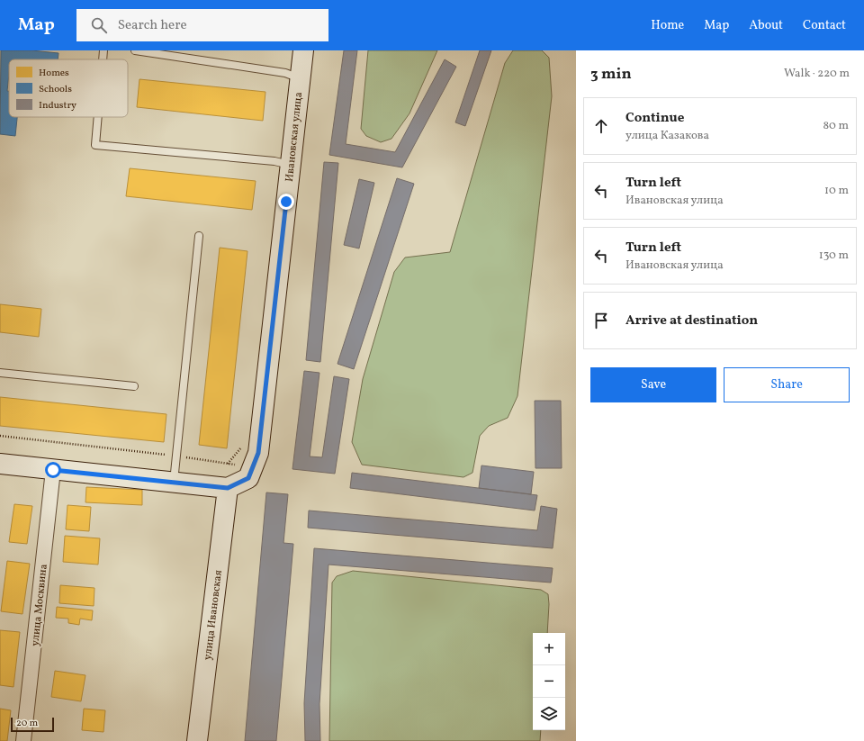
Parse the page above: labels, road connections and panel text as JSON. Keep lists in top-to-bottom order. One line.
{"streets":{"street":["Ивановская улица","улица Москвина","улица Ивановская"]},"crossings":[["Ивановская улица","улица Ивановская"]],"legend":["Homes","Schools","Industry"],"scale_bar":"20 m","page":{"header":"Map","search":"Search here","nav":["Home","Map","About","Contact"],"heading":["3 min","Walk · 220 m"],"list":[["Continue","улица Казакова","80 m"],["Turn left","Ивановская улица","10 m"],["Turn left","Ивановская улица","130 m"],"Arrive at destination"],"buttons":["Save","Share"],"map_buttons":["+","−"],"scale":"20 m"}}
